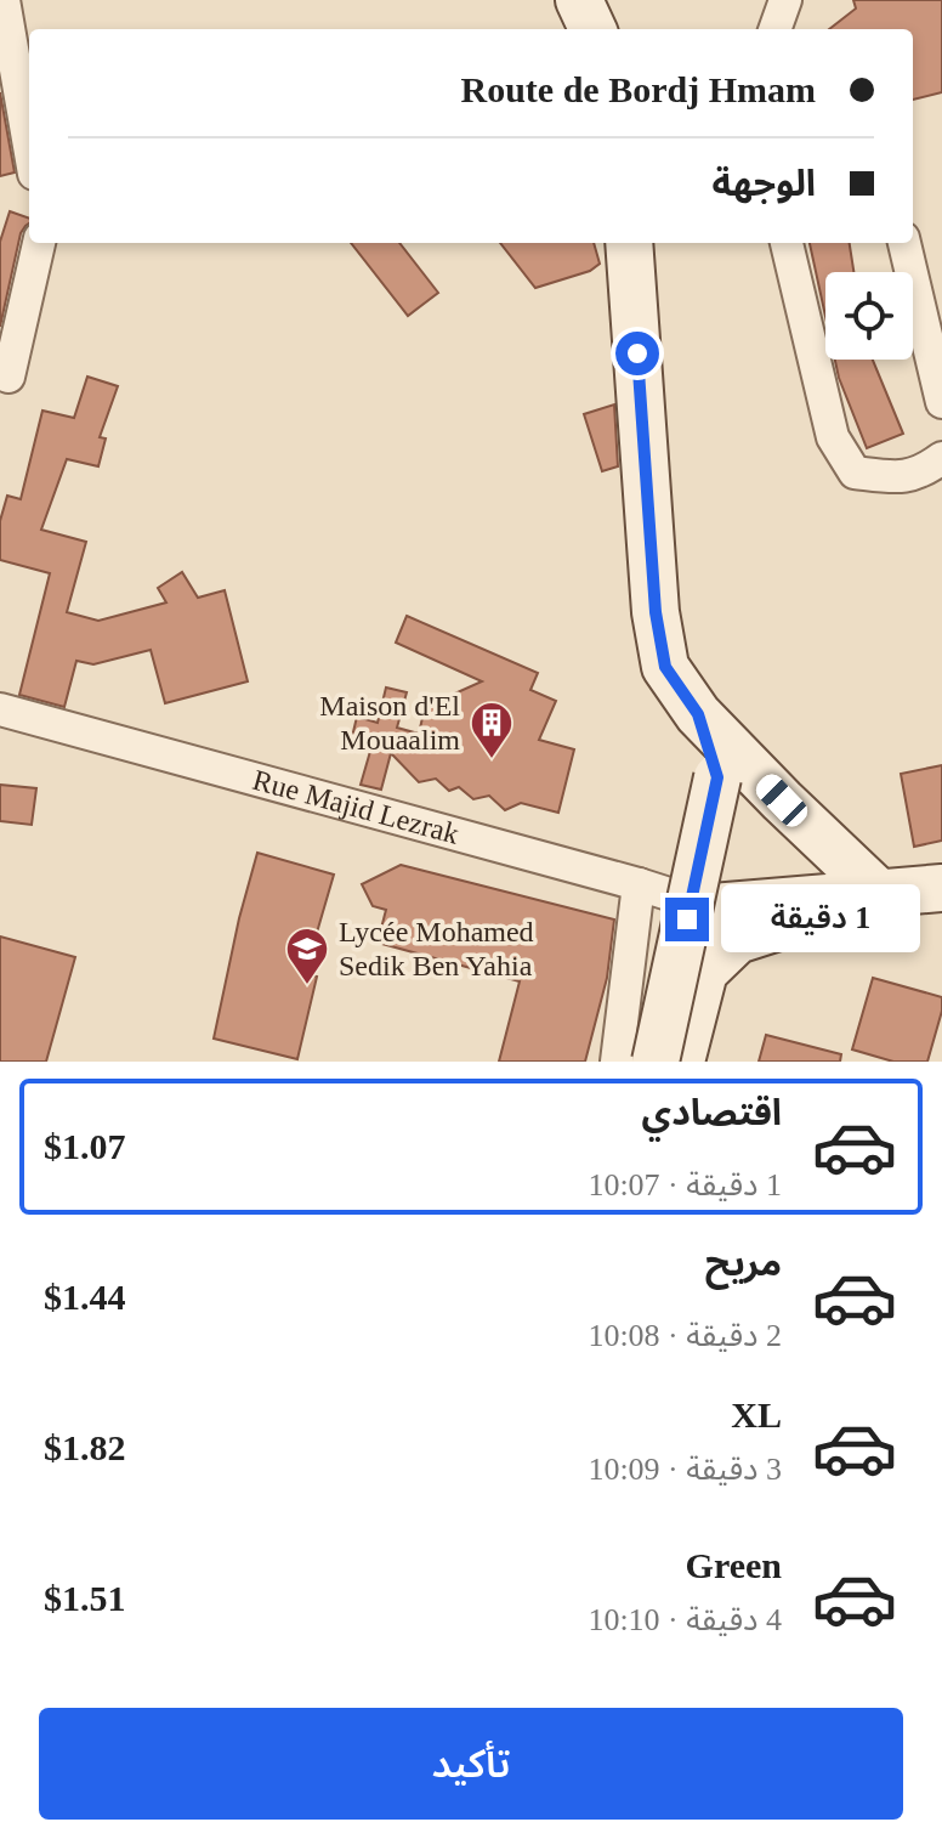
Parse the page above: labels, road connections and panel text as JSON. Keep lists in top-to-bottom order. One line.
{"streets":{"street":["Rue Majid Lezrak"]},"places":{"building":["Maison d'El Mouaalim"],"school or university":["Lycée Mohamed Sedik Ben Yahia"]},"page":{"banner":["Route de Bordj Hmam","الوجهة"],"bubble":"1 دقيقة","list":[{"name":"اقتصادي","note":"1 دقيقة · 10:07","value":"$1.07"},{"name":"مريح","note":"2 دقيقة · 10:08","value":"$1.44"},{"name":"XL","note":"3 دقيقة · 10:09","value":"$1.82"},{"name":"Green","note":"4 دقيقة · 10:10","value":"$1.51"}],"buttons":"تأكيد"}}
